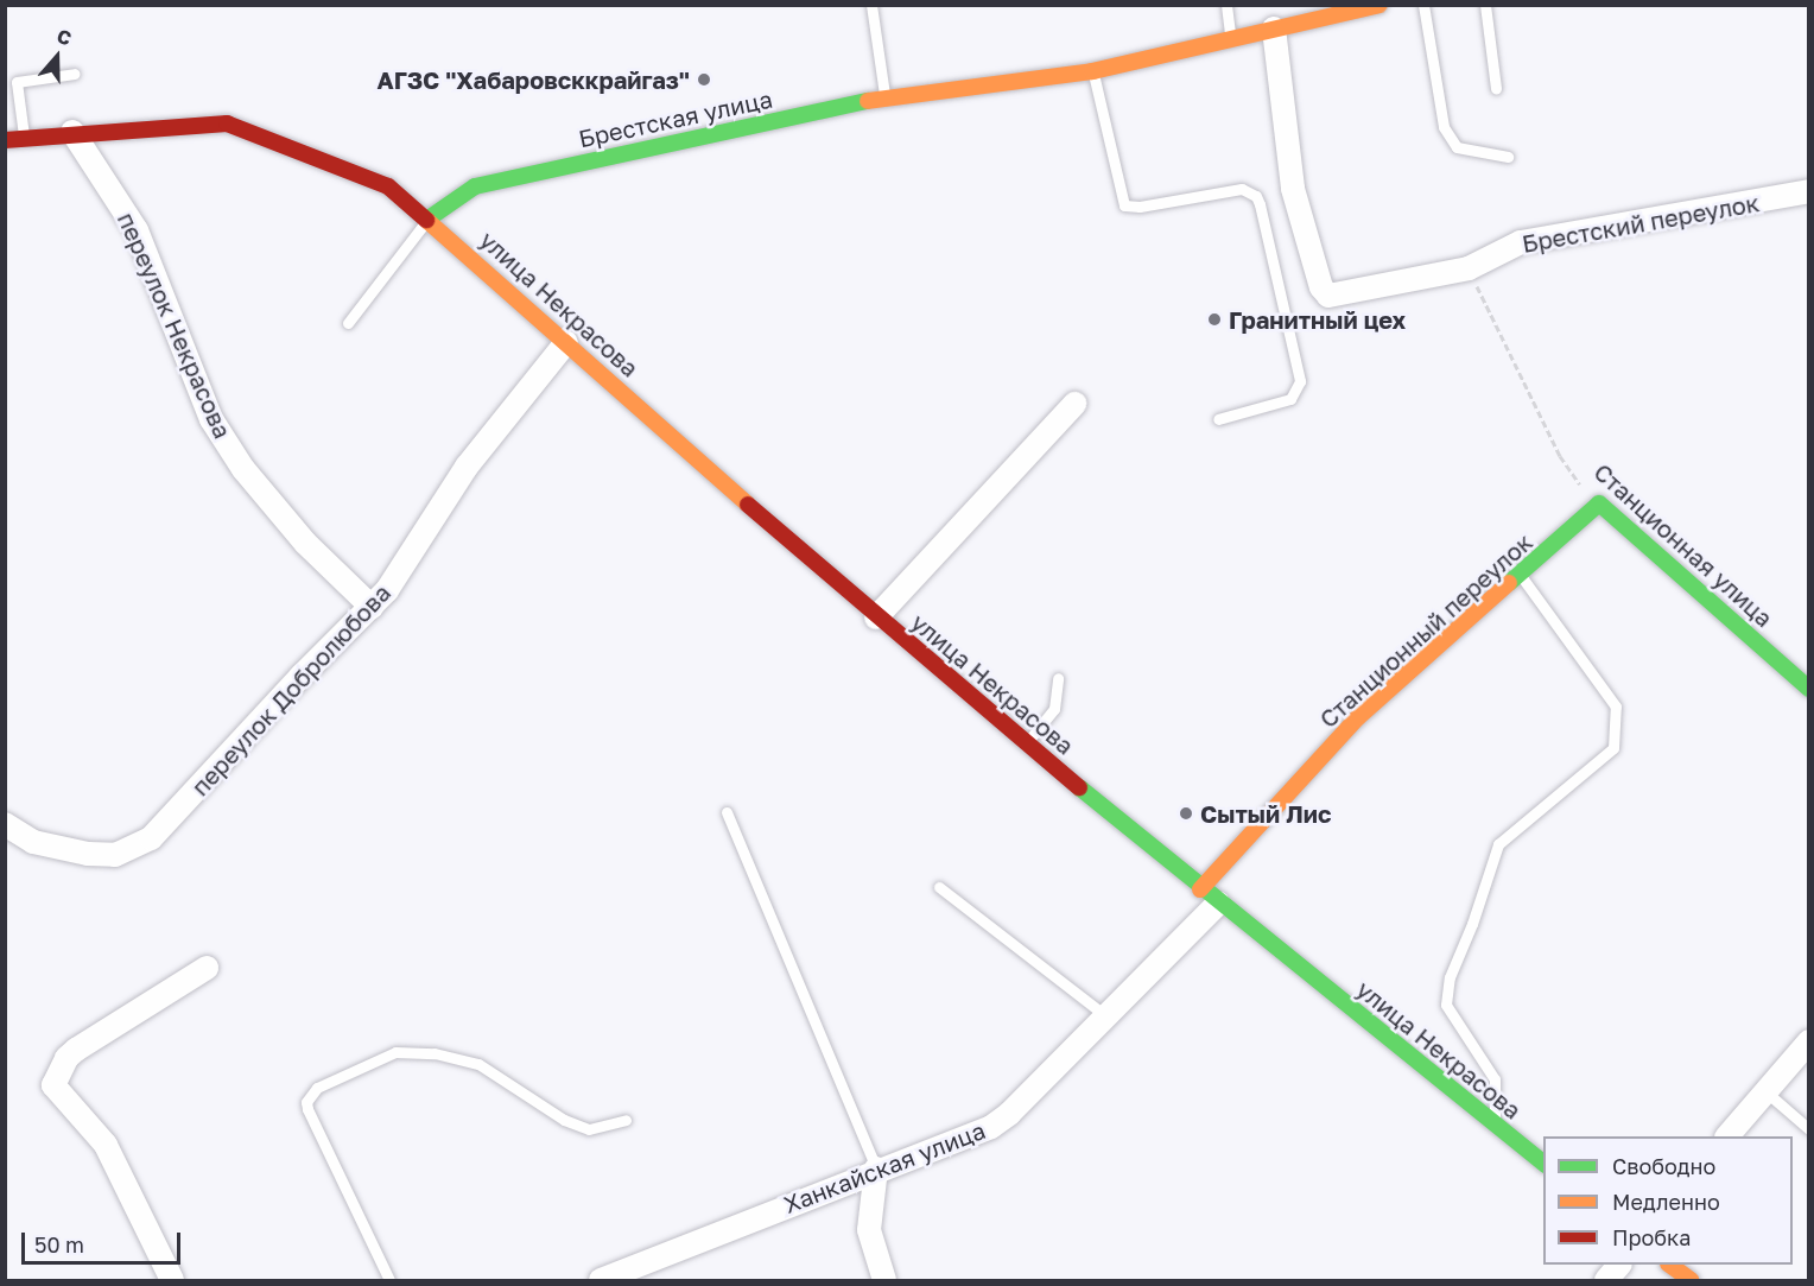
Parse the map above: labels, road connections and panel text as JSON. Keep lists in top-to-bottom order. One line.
{"streets":{"street":["Брестская улица","Брестский переулок","улица Некрасова","переулок Некрасова","Станционная улица","Станционный переулок","переулок Добролюбова","Ханкайская улица"]},"crossings":[["Брестская улица","Брестский переулок"],["Брестская улица","улица Некрасова"],["Брестский переулок","Станционная улица"],["улица Некрасова","Станционный переулок"],["улица Некрасова","переулок Добролюбова"],["улица Некрасова","Ханкайская улица"],["переулок Некрасова","переулок Добролюбова"],["Станционная улица","Станционный переулок"],["Станционный переулок","Ханкайская улица"]],"places":["АГЗС \"Хабаровсккрайгаз\"","Гранитный цех","Сытый Лис"],"legend":["Свободно","Медленно","Пробка"],"scale_bar":"50 m","north":"top"}
